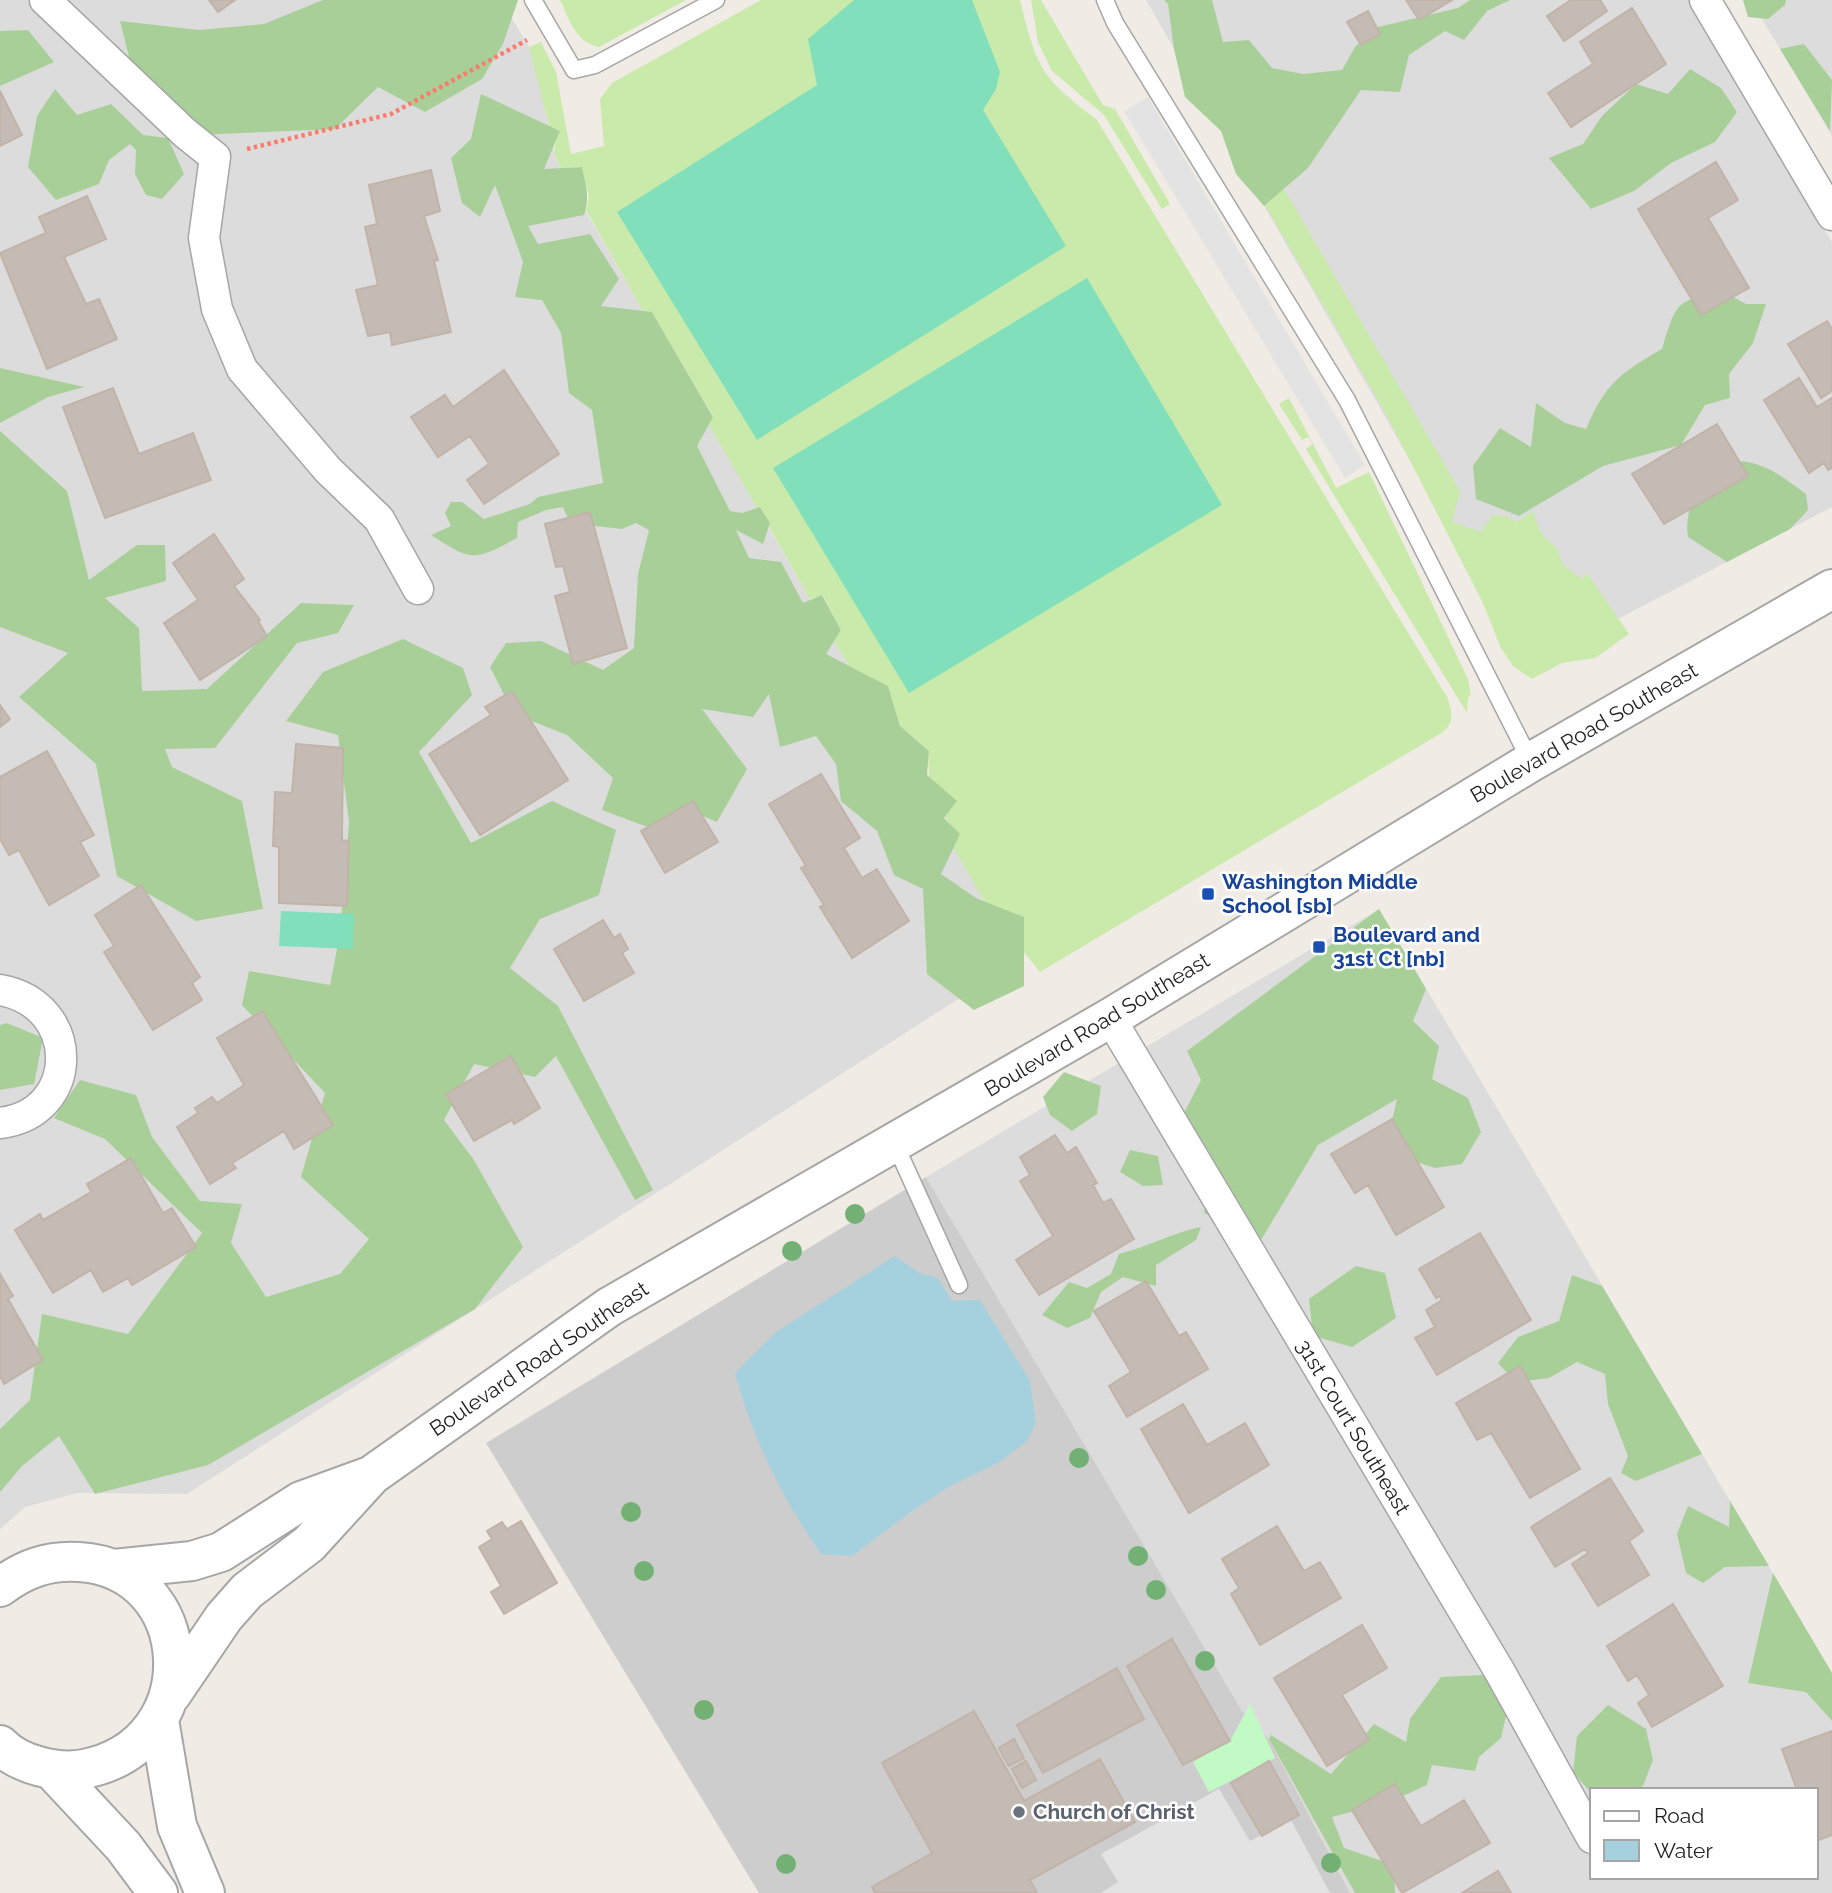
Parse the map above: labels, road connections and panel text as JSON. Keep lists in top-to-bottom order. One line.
{"streets":{"street":["Boulevard Road Southeast","31st Court Southeast"]},"crossings":[["Boulevard Road Southeast","31st Court Southeast"]],"places":{"transit":["Washington Middle School [sb]","Boulevard and 31st Ct [nb]"],"other":["Church of Christ"]},"legend":["Road","Water"]}
